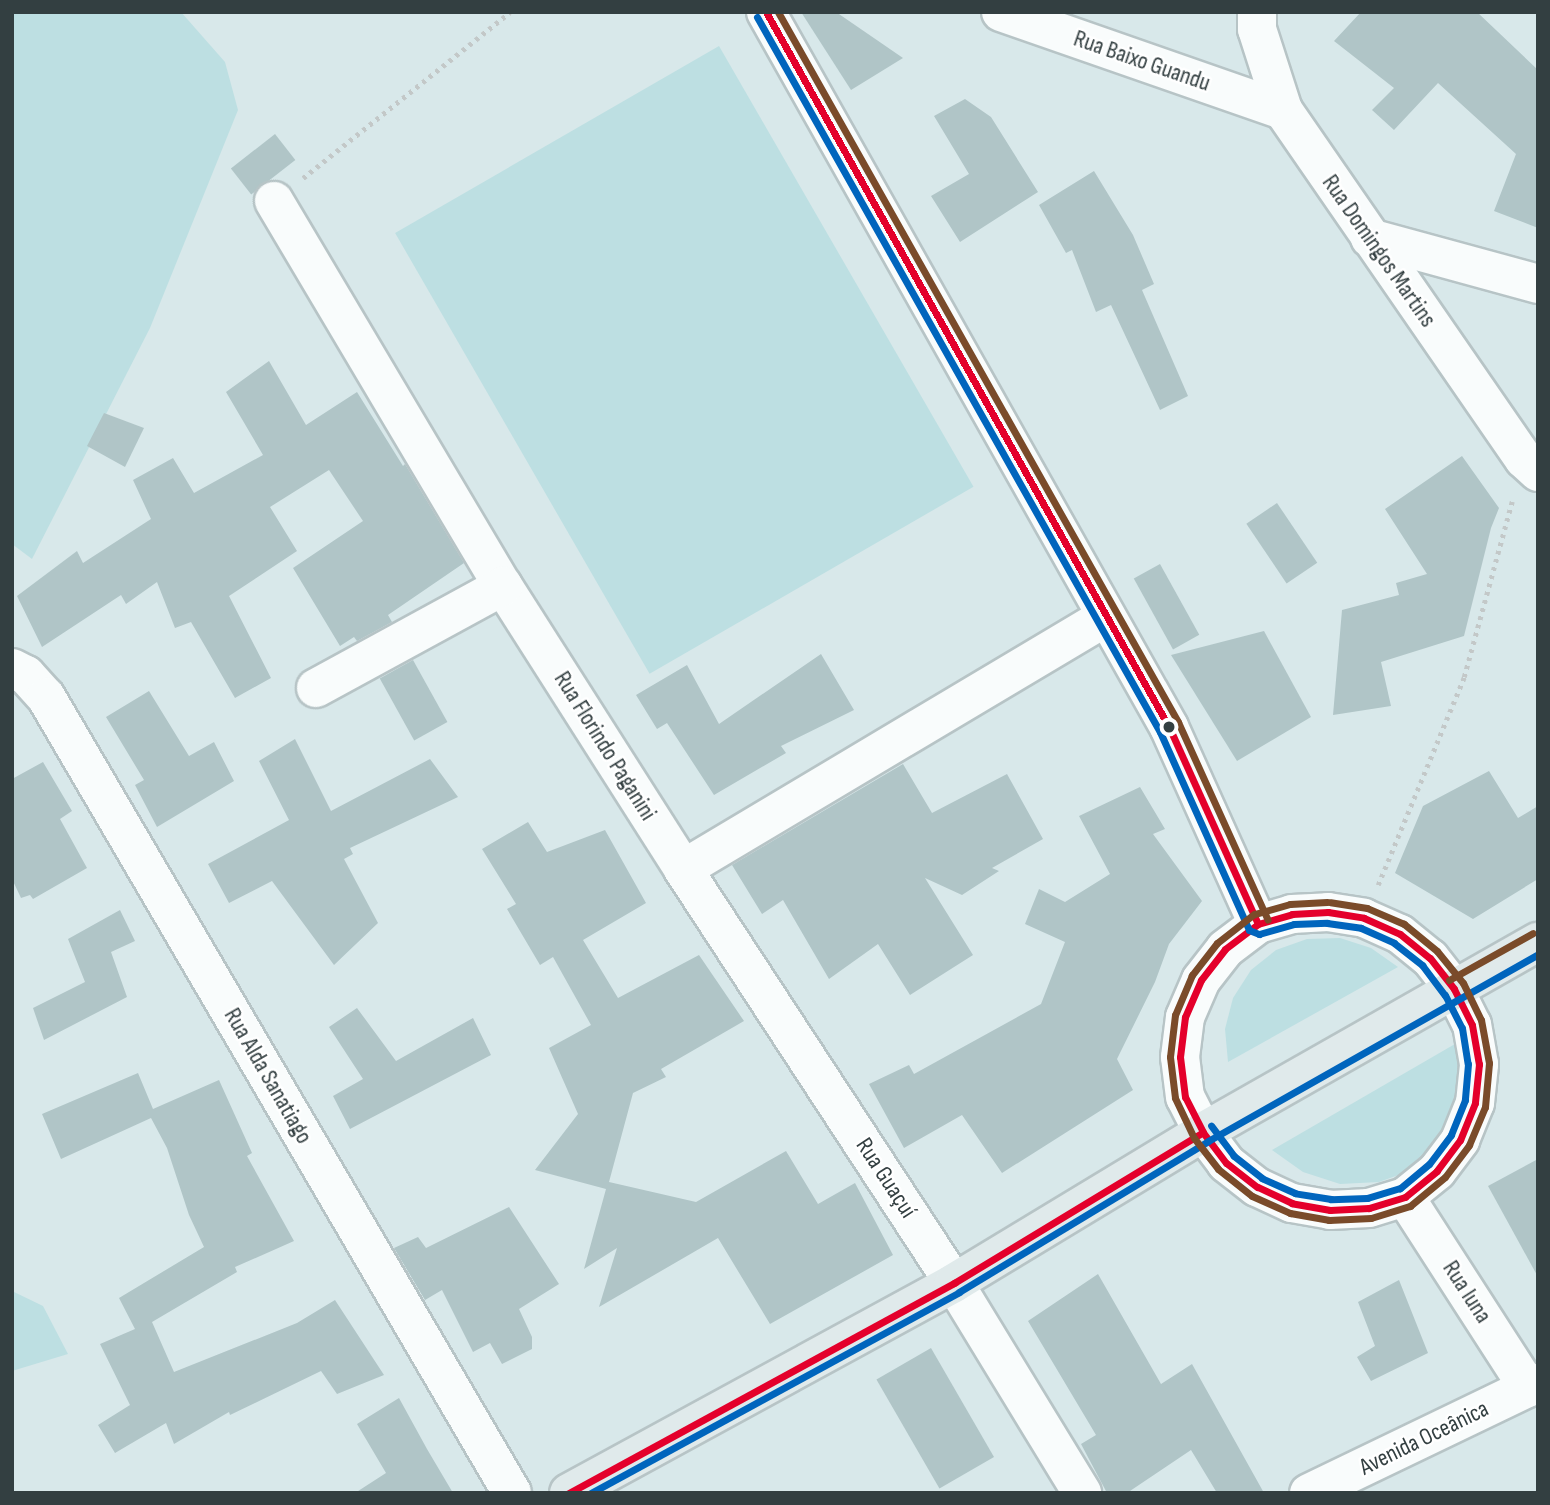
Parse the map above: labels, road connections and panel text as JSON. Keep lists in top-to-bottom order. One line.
{"streets":{"street":["Rua Baixo Guandu","Rua Domingos Martins","Rua Florindo Paganini","Rua Alda Sanatiago","Rua Guaçuí","Rua Iuna","Avenida Oceânica"]},"crossings":[["Rua Baixo Guandu","Rua Domingos Martins"],["Rua Florindo Paganini","Rua Guaçuí"],["Rua Iuna","Avenida Oceânica"]]}
